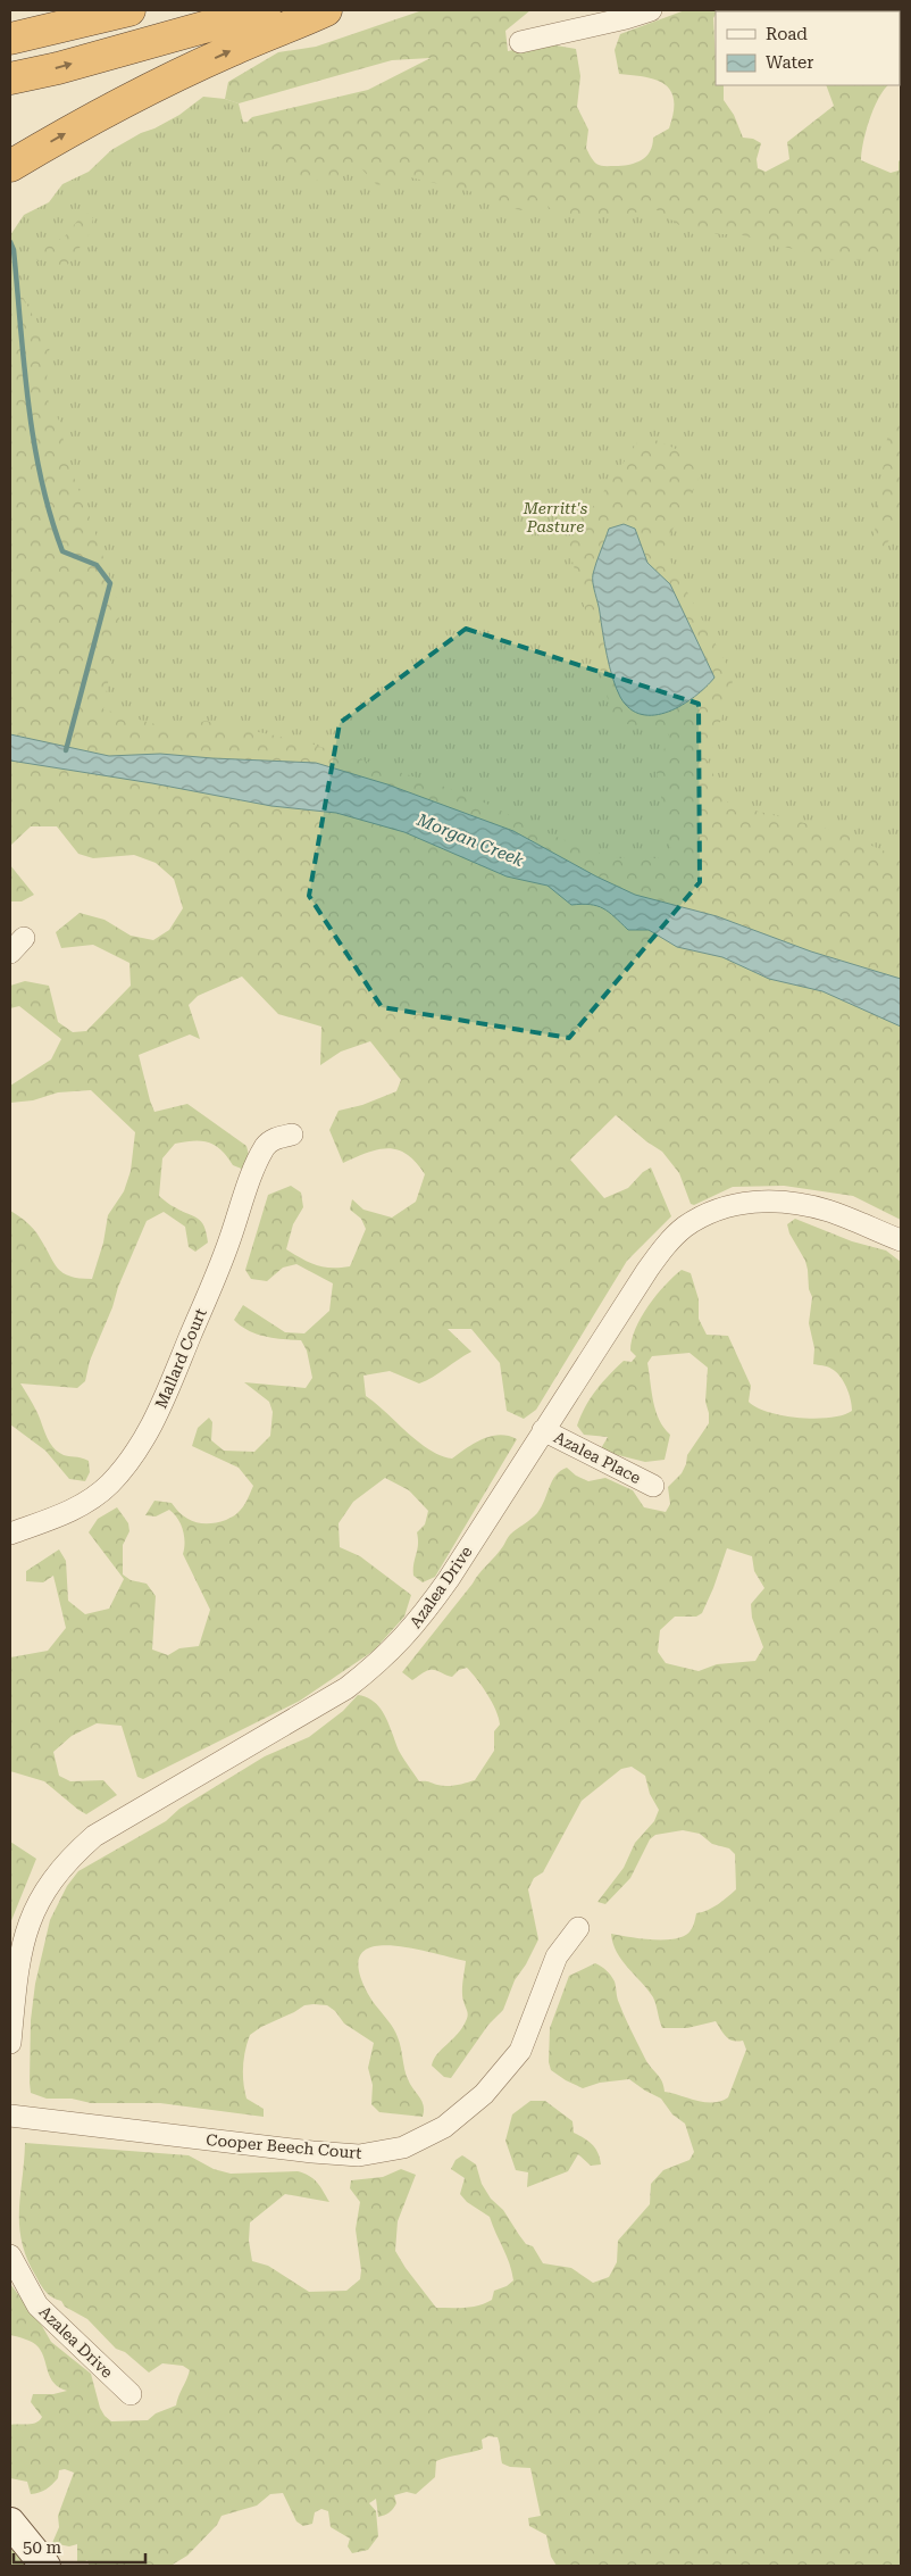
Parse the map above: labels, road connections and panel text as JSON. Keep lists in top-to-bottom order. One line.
{"streets":{"street":["Mallard Court","Azalea Place","Azalea Drive","Cooper Beech Court"]},"crossings":[["Azalea Place","Azalea Drive"]],"water":["Morgan Creek"],"parks":["Merritt's Pasture"],"legend":["Road","Water"],"scale_bar":"50 m"}
